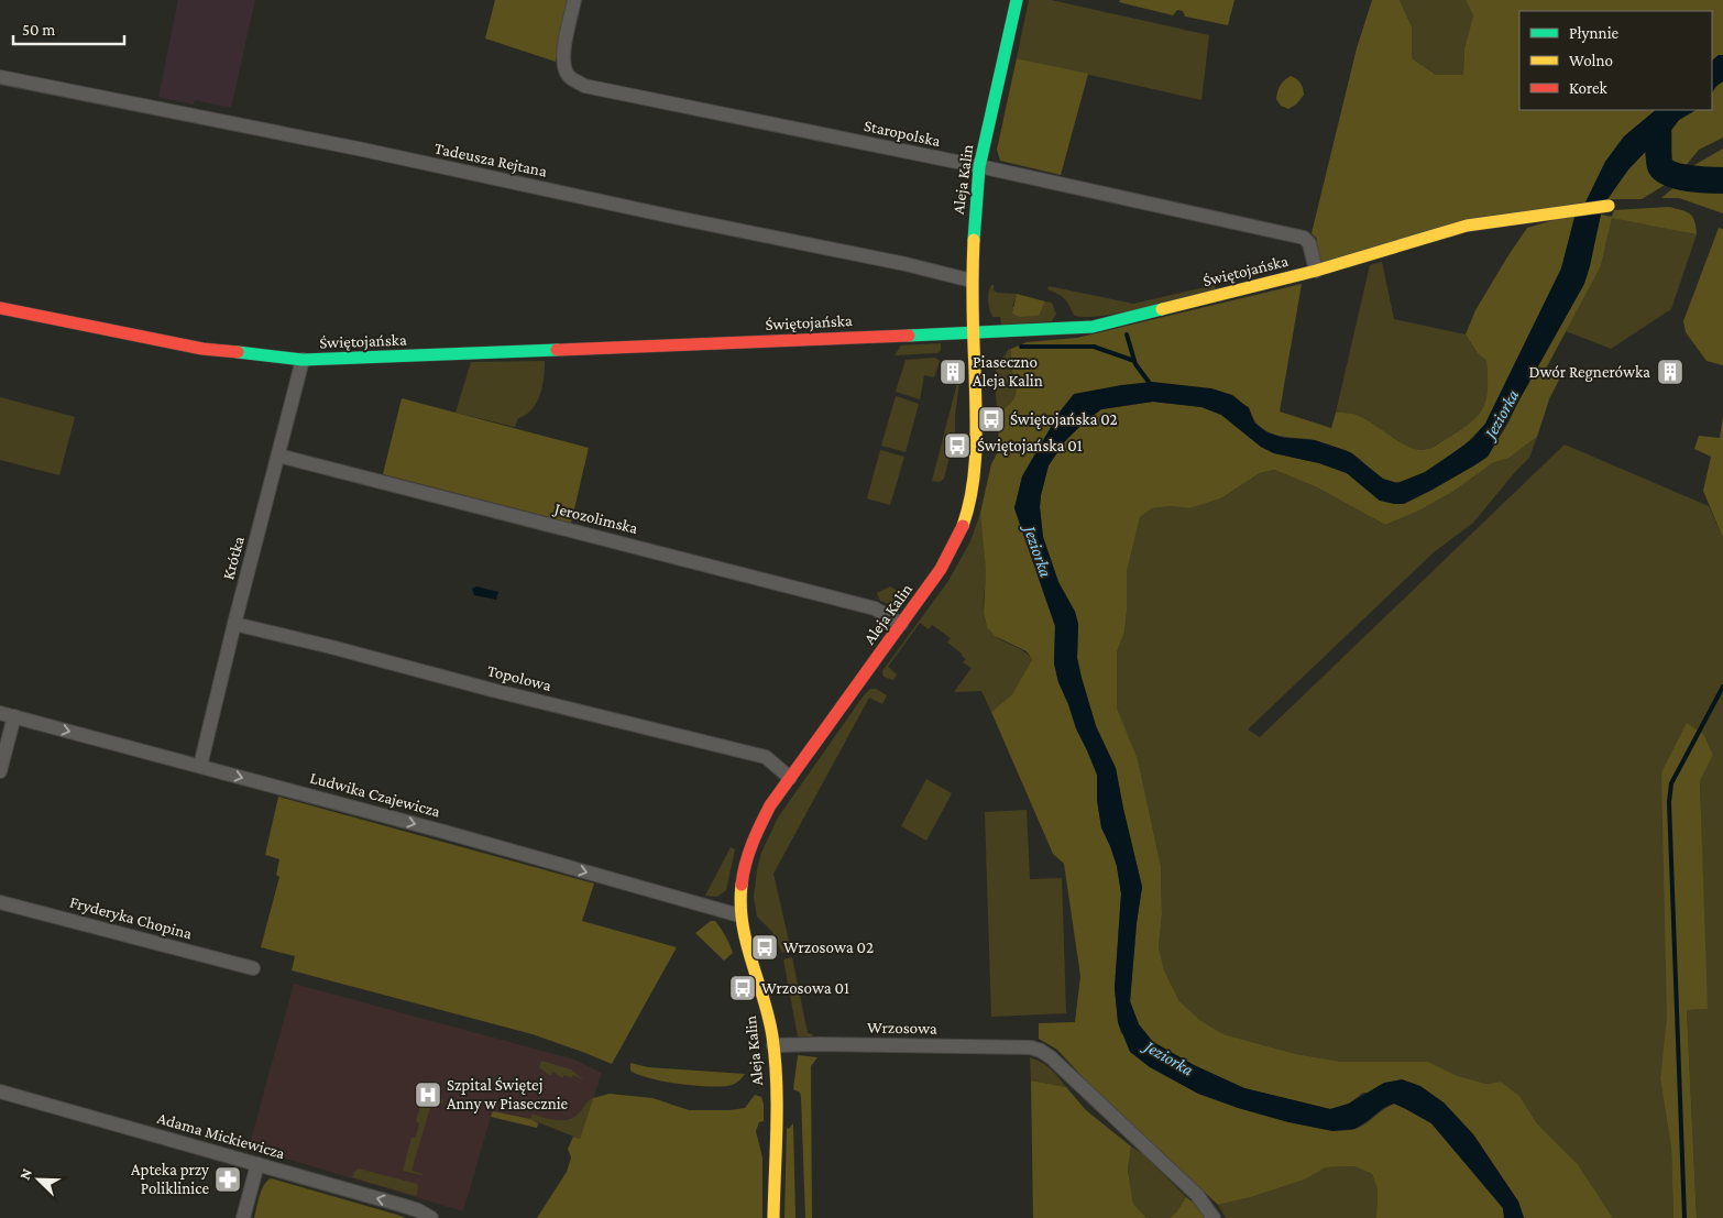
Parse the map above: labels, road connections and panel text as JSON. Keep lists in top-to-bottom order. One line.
{"streets":{"street":["Staropolska","Tadeusza Rejtana","Aleja Kalin","Świętojańska","Jerozolimska","Krótka","Topolowa","Ludwika Czajewicza","Fryderyka Chopina","Wrzosowa","Adama Mickiewicza"]},"crossings":[["Staropolska","Aleja Kalin"],["Staropolska","Świętojańska"],["Tadeusza Rejtana","Aleja Kalin"],["Aleja Kalin","Świętojańska"],["Aleja Kalin","Jerozolimska"],["Aleja Kalin","Topolowa"],["Aleja Kalin","Ludwika Czajewicza"],["Aleja Kalin","Wrzosowa"],["Świętojańska","Krótka"],["Jerozolimska","Krótka"],["Krótka","Topolowa"],["Krótka","Ludwika Czajewicza"]],"one_way":["Ludwika Czajewicza","Adama Mickiewicza"],"water":["Jeziorka"],"places":{"building":["Piaseczno Aleja Kalin","Dwór Regnerówka"],"bus stop":["Świętojańska 02","Świętojańska 01","Wrzosowa 02","Wrzosowa 01"],"hospital":["Szpital Świętej Anny w Piasecznie"],"pharmacy":["Apteka przy Poliklinice"]},"legend":["Płynnie","Wolno","Korek"],"scale_bar":"50 m","north":"top left"}
